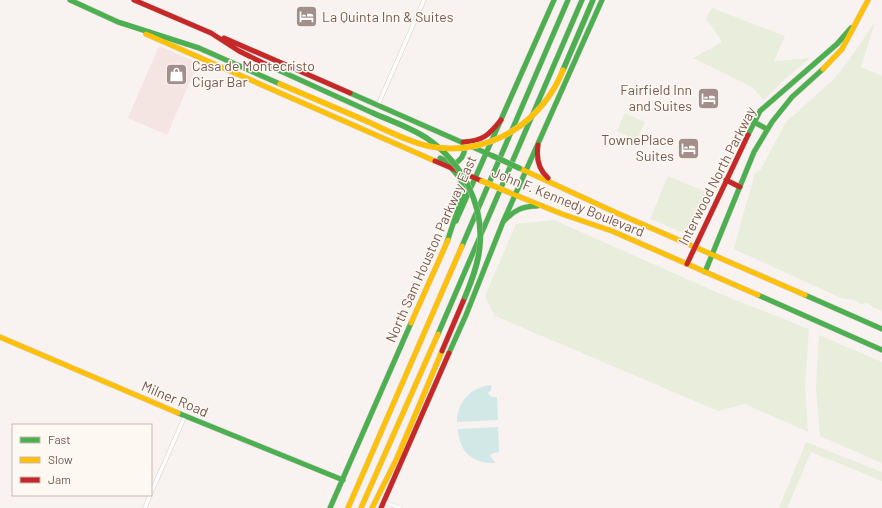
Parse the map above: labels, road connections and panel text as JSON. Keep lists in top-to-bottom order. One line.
{"streets":{"main road":["Interwood North Parkway","John F. Kennedy Boulevard","North Sam Houston Parkway East","Milner Road"]},"crossings":[["Interwood North Parkway","John F. Kennedy Boulevard"],["John F. Kennedy Boulevard","North Sam Houston Parkway East"],["North Sam Houston Parkway East","Milner Road"]],"places":{"hotel":["La Quinta Inn & Suites","Fairfield Inn and Suites","TownePlace Suites"],"shop":["Casa de Montecristo Cigar Bar"]},"legend":["Fast","Slow","Jam"]}
